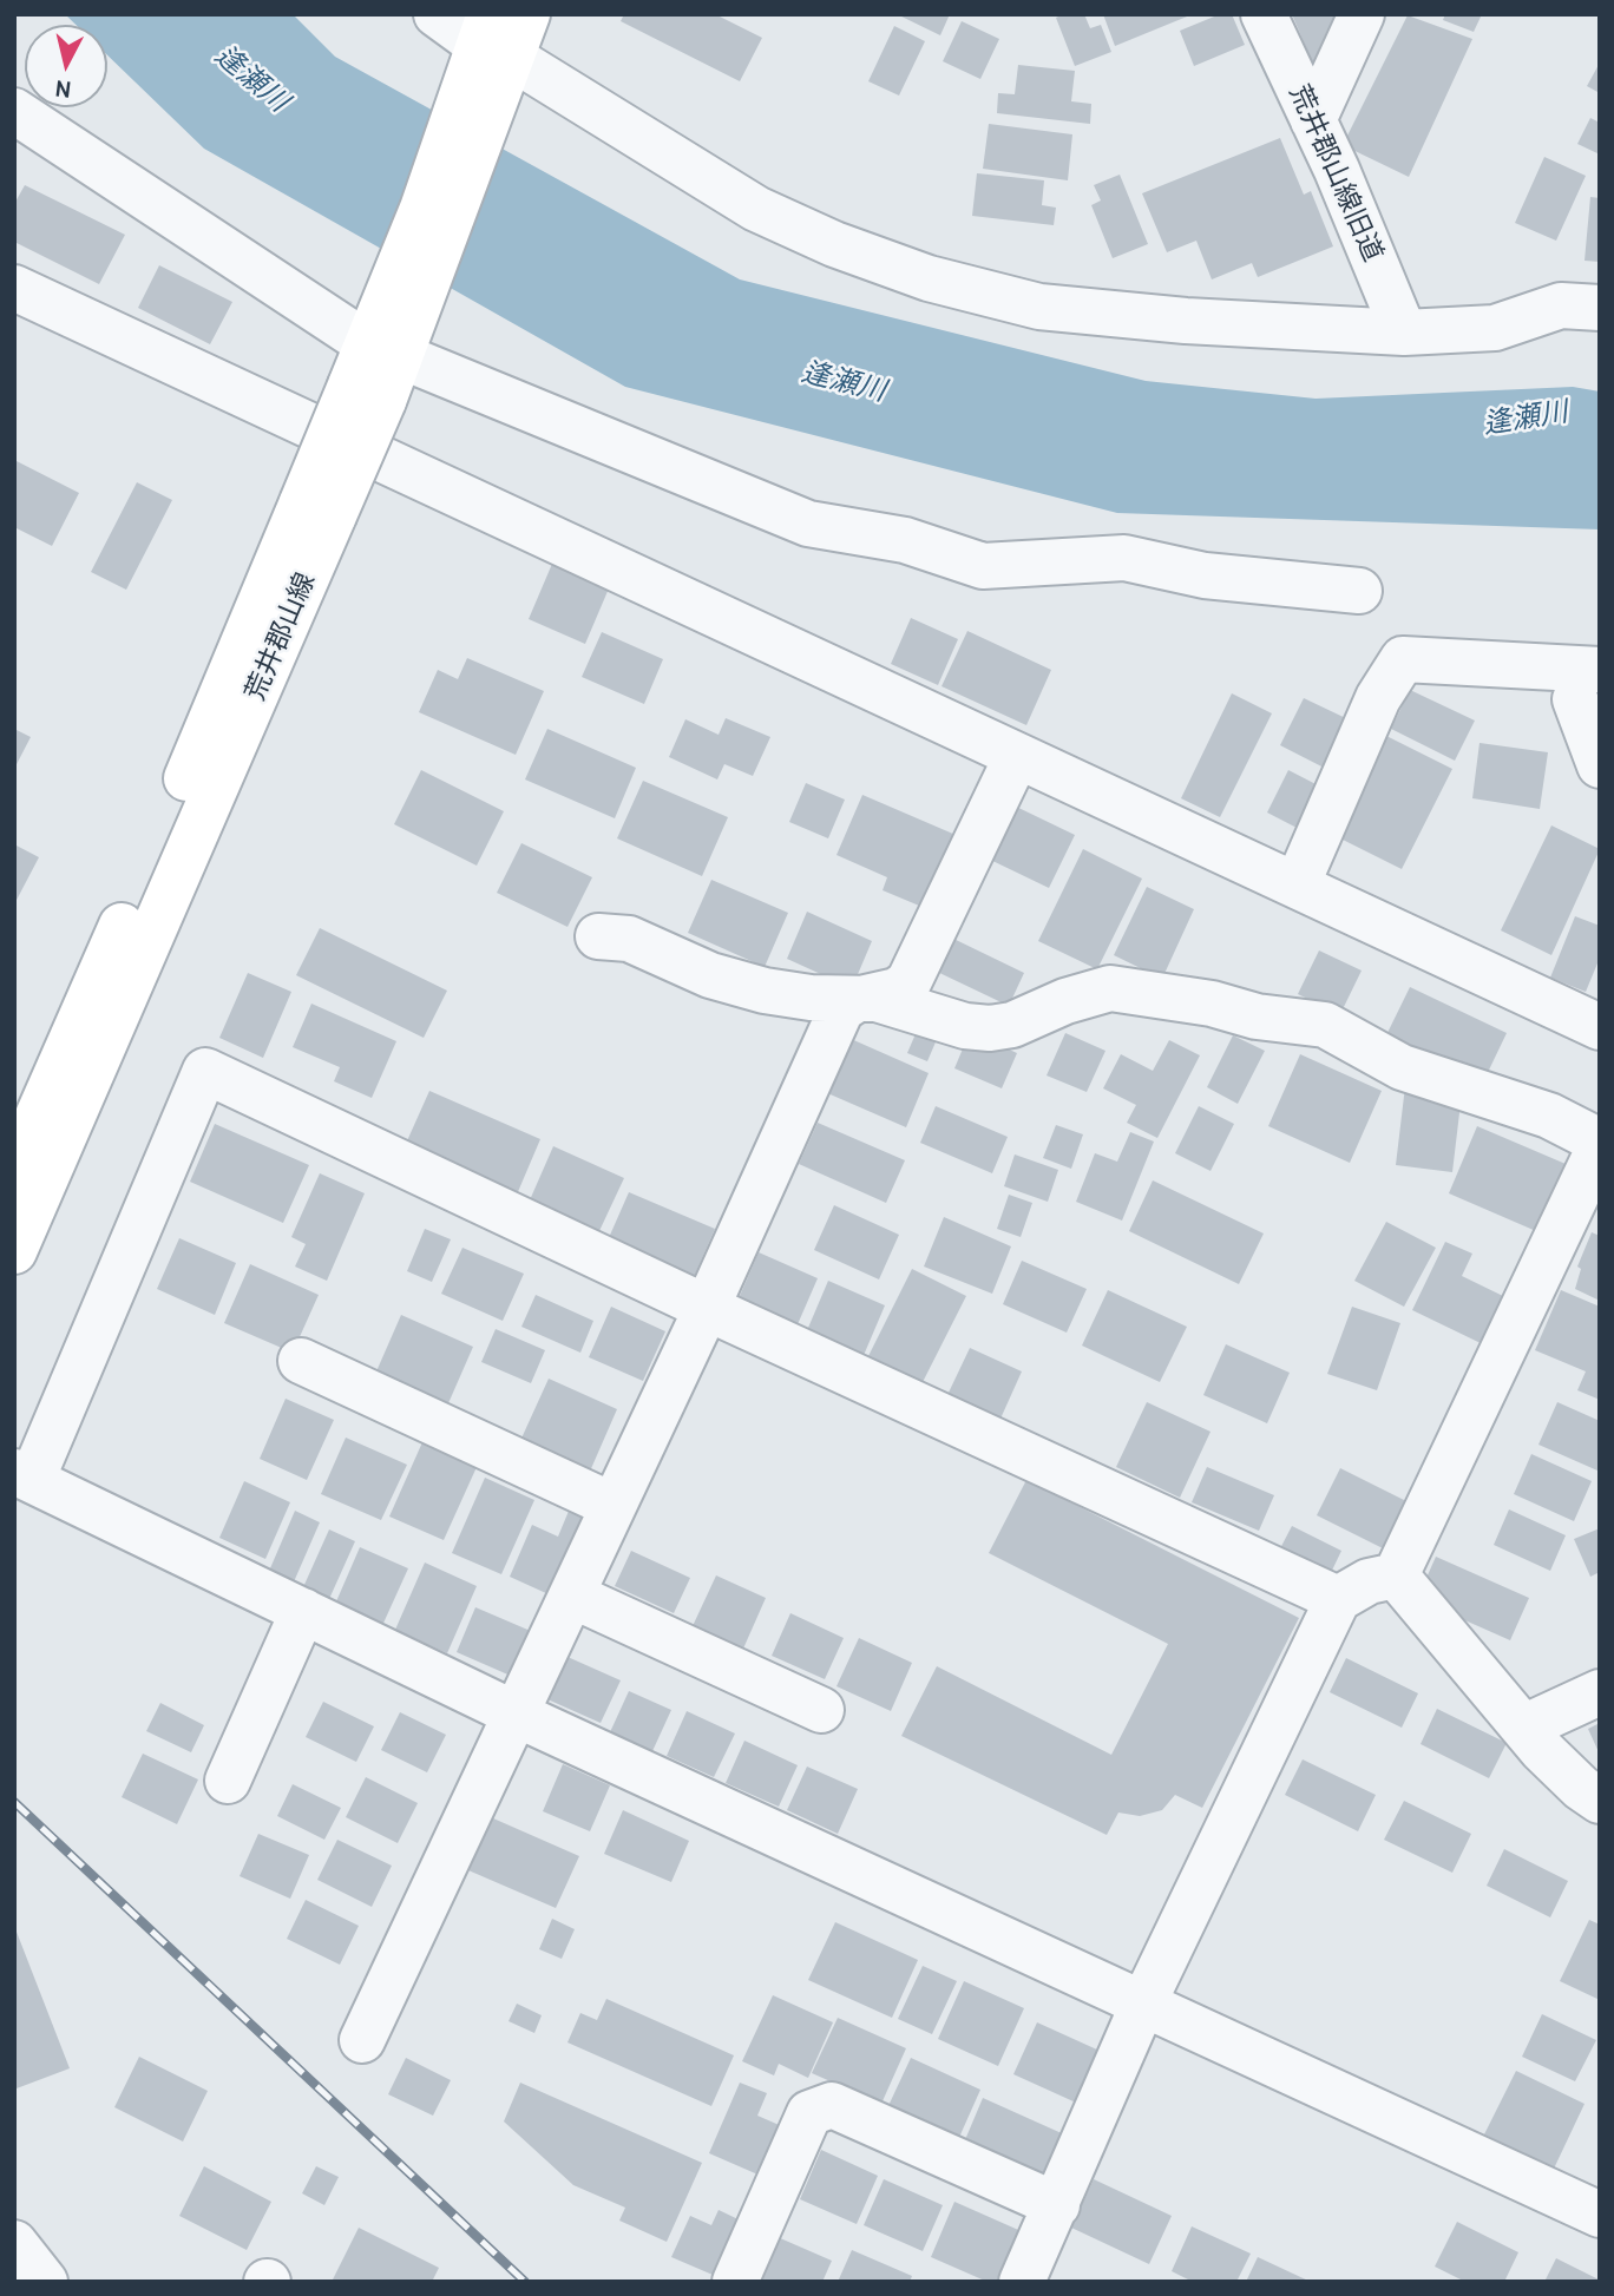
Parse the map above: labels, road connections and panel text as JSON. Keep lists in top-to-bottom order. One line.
{"streets":{"main road":["荒井郡山線"],"street":["荒井郡山線旧道"]},"water":["逢瀬川"],"north":"bottom"}
